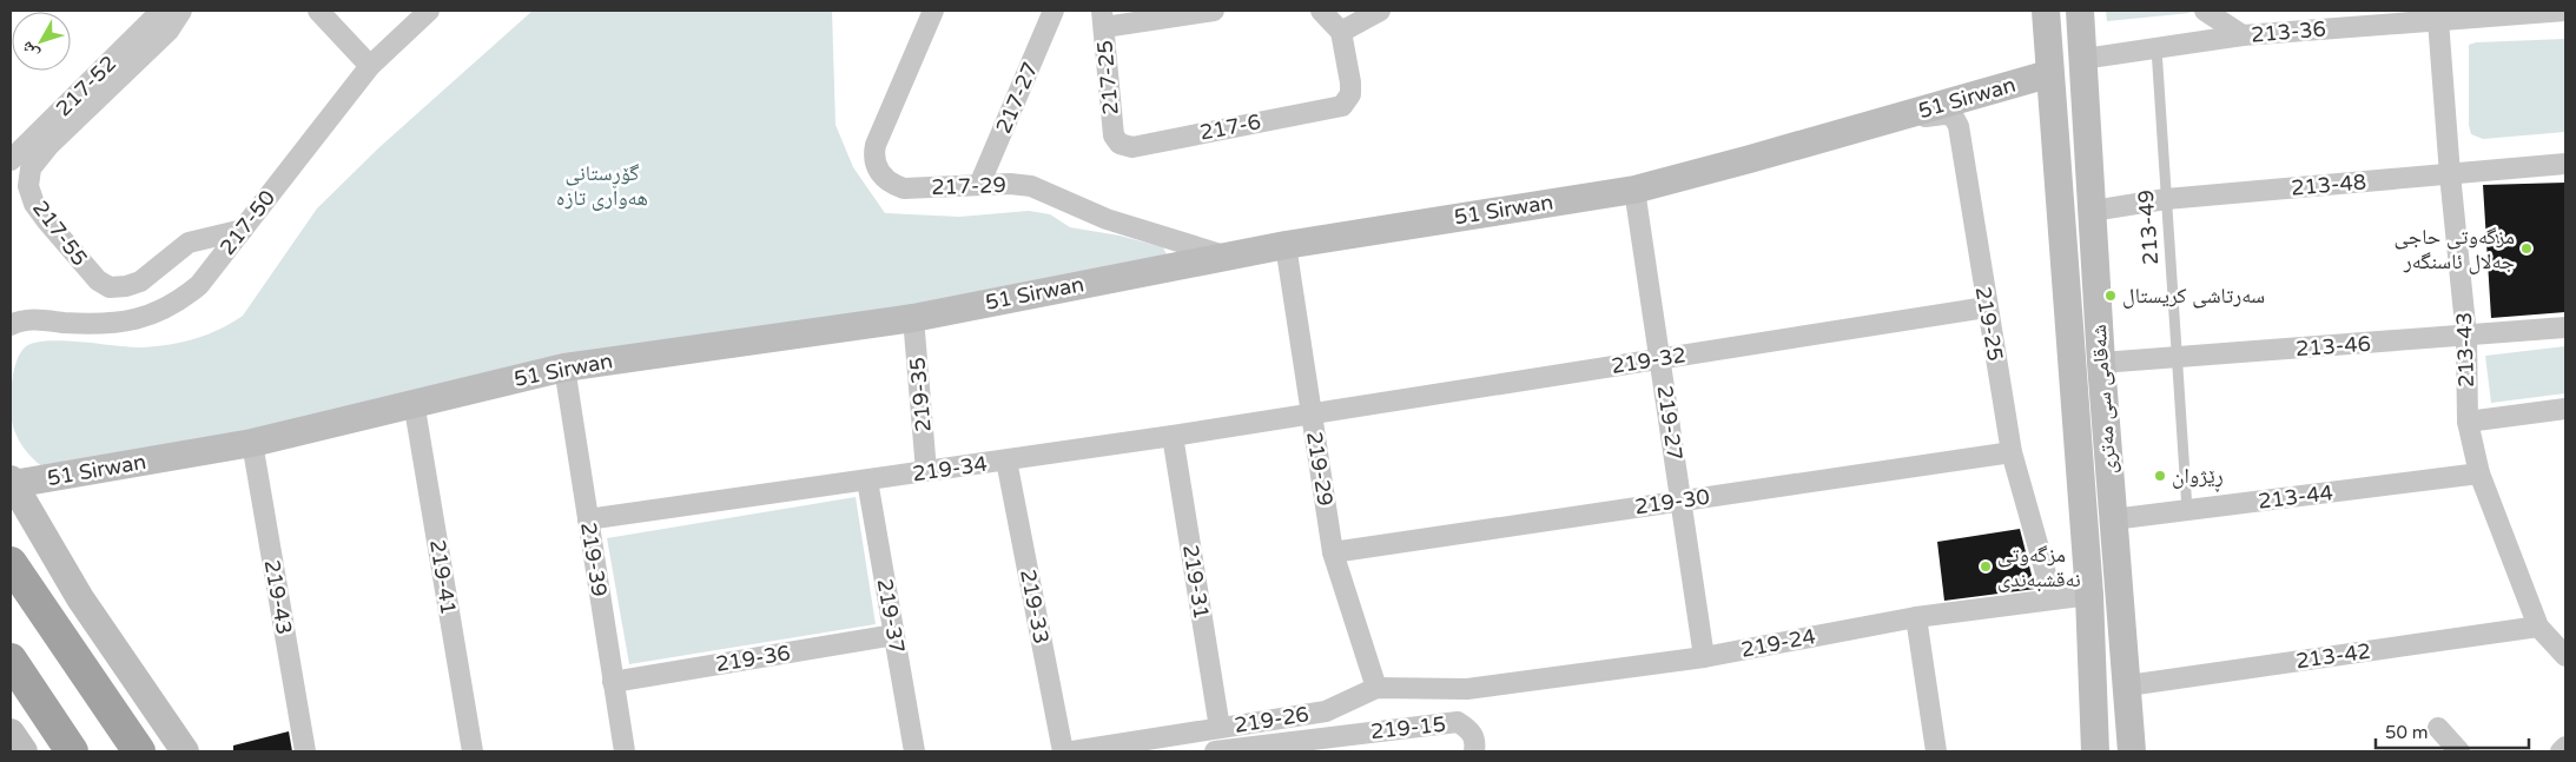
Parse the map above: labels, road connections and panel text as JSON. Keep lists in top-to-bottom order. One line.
{"streets":{"main road":["51 Sirwan","شەقامی سی مەتری"],"street":["213-36","217-25","217-52","217-27","217-6","213-48","217-29","217-50","217-55","219-25","213-46","213-43","219-32","219-35","219-27","219-34","219-29","213-44","219-30","219-39","219-41","219-31","219-43","219-33","219-37","219-24","213-42","219-36","219-26","219-15"],"lane":["213-49"]},"crossings":[["213-36","213-49"],["213-36","213-43"],["213-36","شەقامی سی مەتری"],["217-25","217-6"],["217-27","217-29"],["51 Sirwan","217-29"],["51 Sirwan","219-25"],["51 Sirwan","219-35"],["51 Sirwan","شەقامی سی مەتری"],["51 Sirwan","219-27"],["51 Sirwan","219-29"],["51 Sirwan","219-39"],["51 Sirwan","219-41"],["51 Sirwan","219-43"],["213-48","213-49"],["213-48","213-43"],["213-48","شەقامی سی مەتری"],["217-50","217-55"],["213-49","213-46"],["213-49","213-44"],["219-25","219-32"],["219-25","219-30"],["219-25","219-24"],["213-46","213-43"],["213-46","شەقامی سی مەتری"],["213-43","213-44"],["213-43","213-42"],["219-32","219-27"],["219-32","219-34"],["219-32","219-29"],["219-35","219-34"],["شەقامی سی مەتری","213-44"],["شەقامی سی مەتری","219-24"],["شەقامی سی مەتری","213-42"],["219-27","219-30"],["219-27","219-24"],["219-34","219-29"],["219-34","219-39"],["219-34","219-31"],["219-34","219-33"],["219-34","219-37"],["219-29","219-30"],["219-29","219-26"],["219-39","219-36"],["219-31","219-26"],["219-37","219-36"],["219-24","219-26"]],"parks":["گۆڕستانی هەواری تازە"],"places":["مزگەوتی حاجی جەلال ئاسنگەر","سەرتاشی کریستال","ڕێژوان","مزگەوتی نەقشبەندی"],"scale_bar":"50 m","north":"bottom left"}
